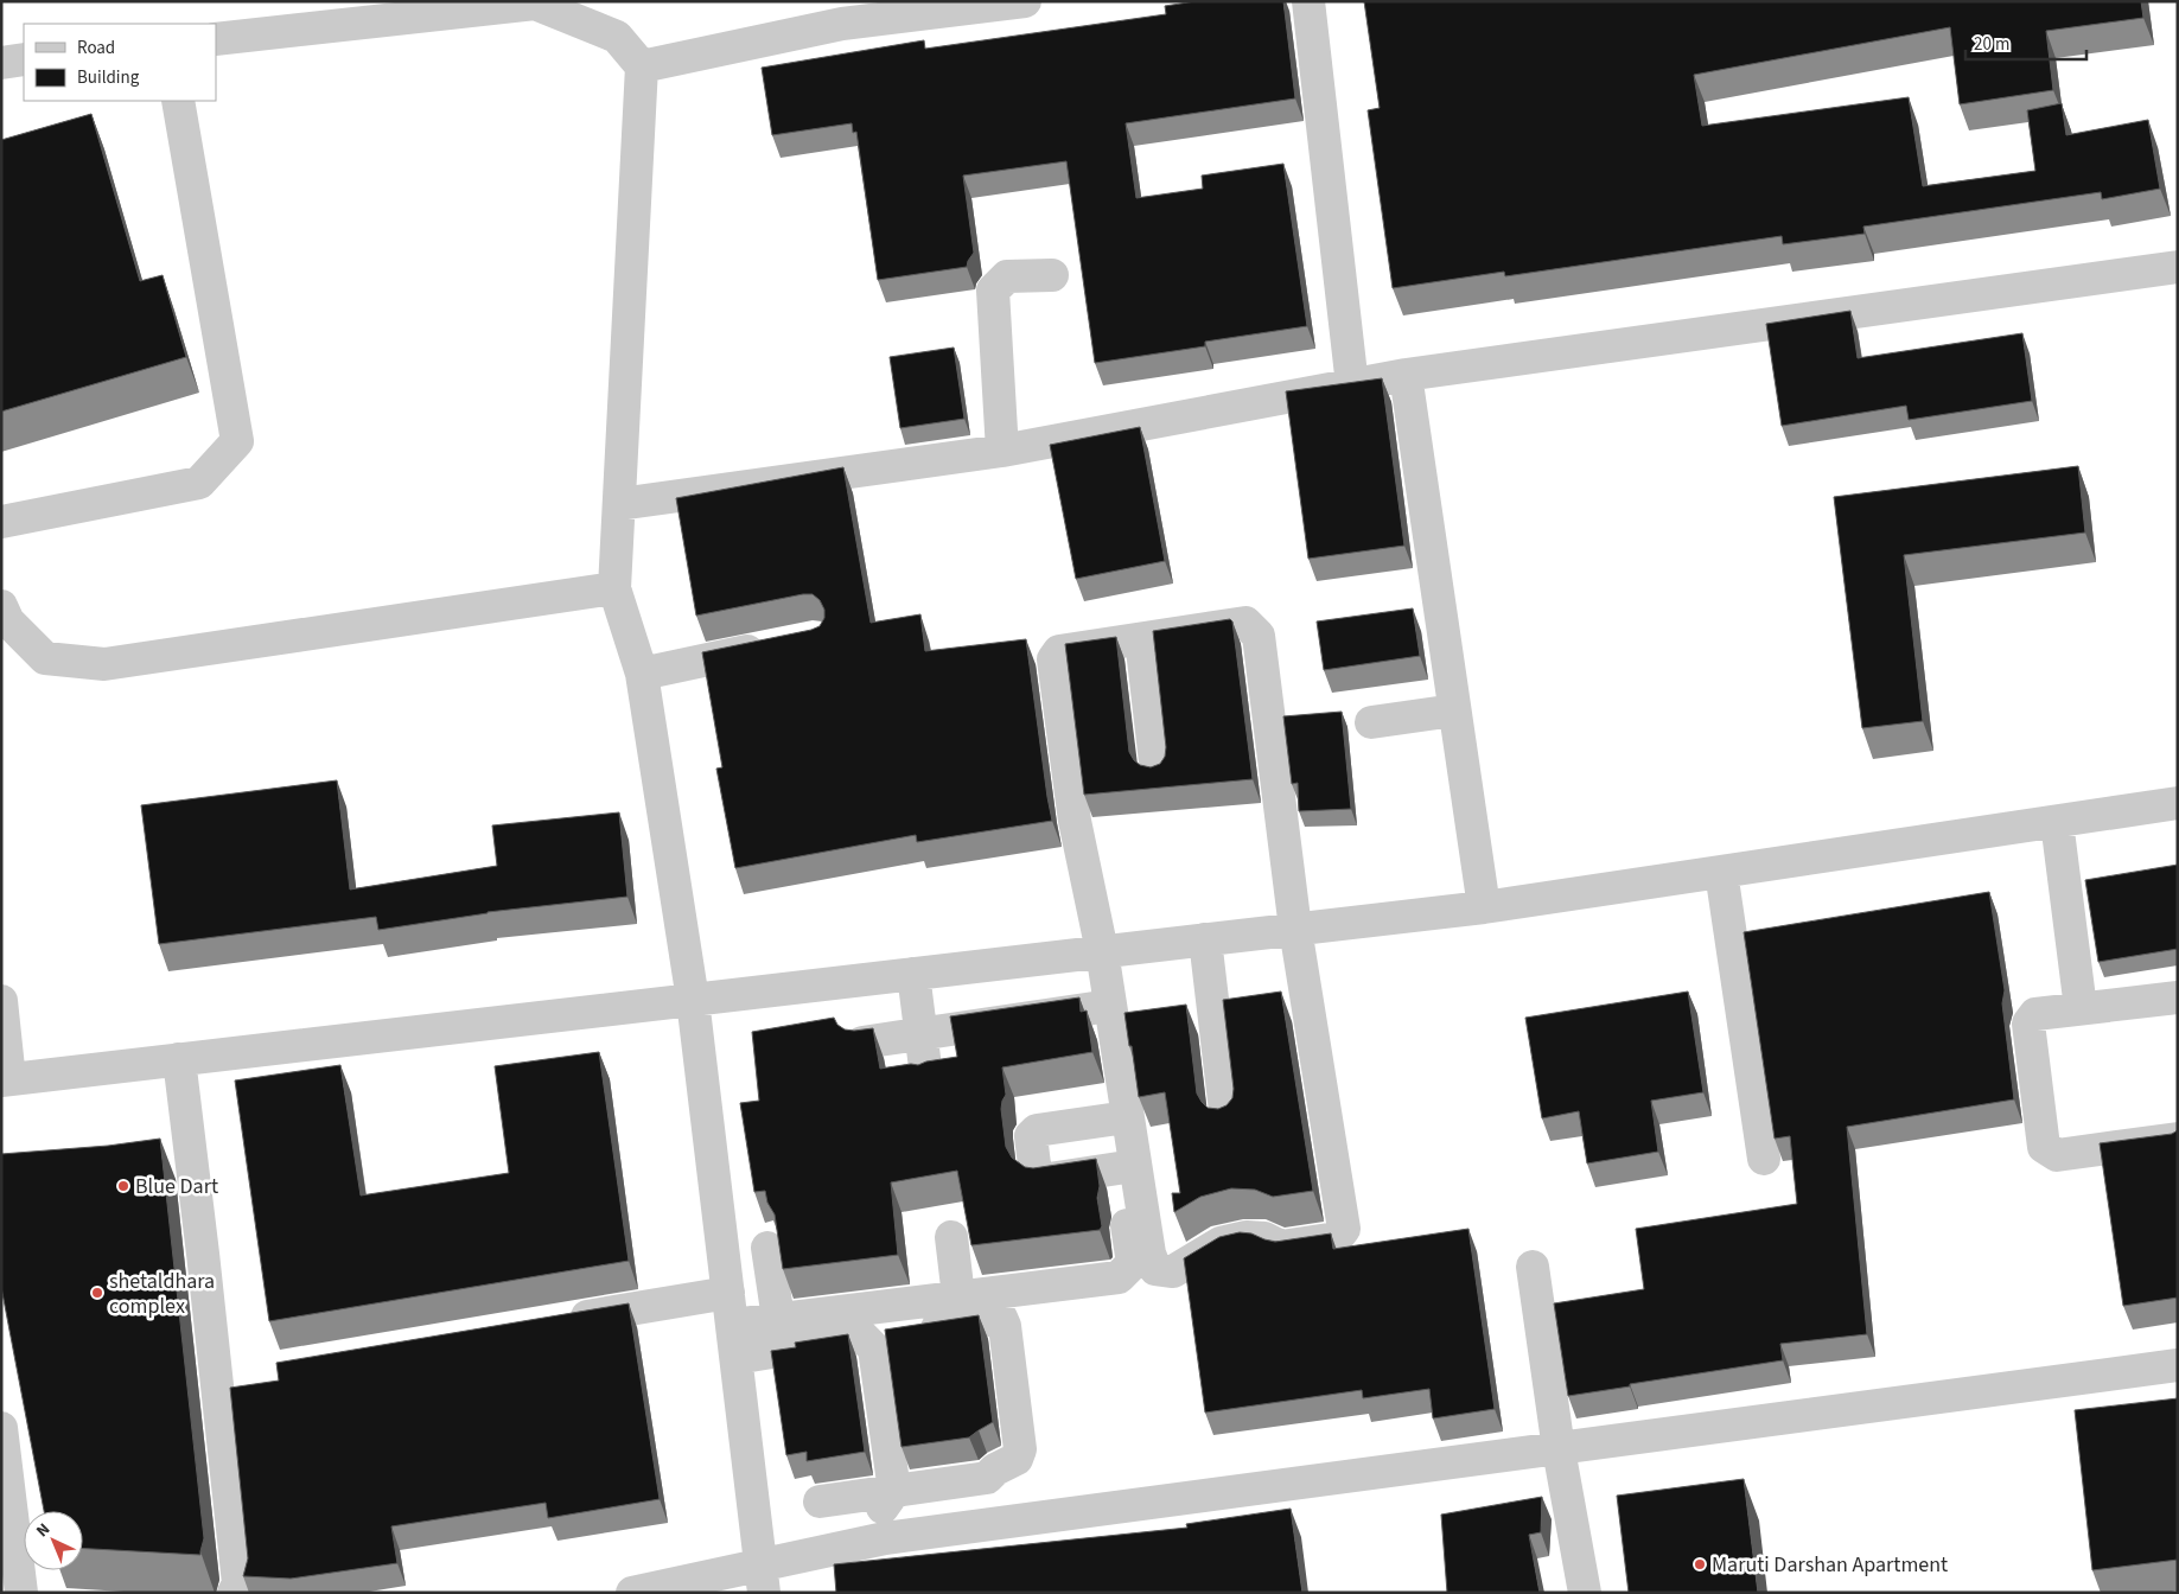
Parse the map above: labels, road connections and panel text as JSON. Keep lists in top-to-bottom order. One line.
{"places":["Blue Dart","shetaldhara complex","Maruti Darshan Apartment"],"legend":["Road","Building"],"scale_bar":"20 m","north":"top left"}
